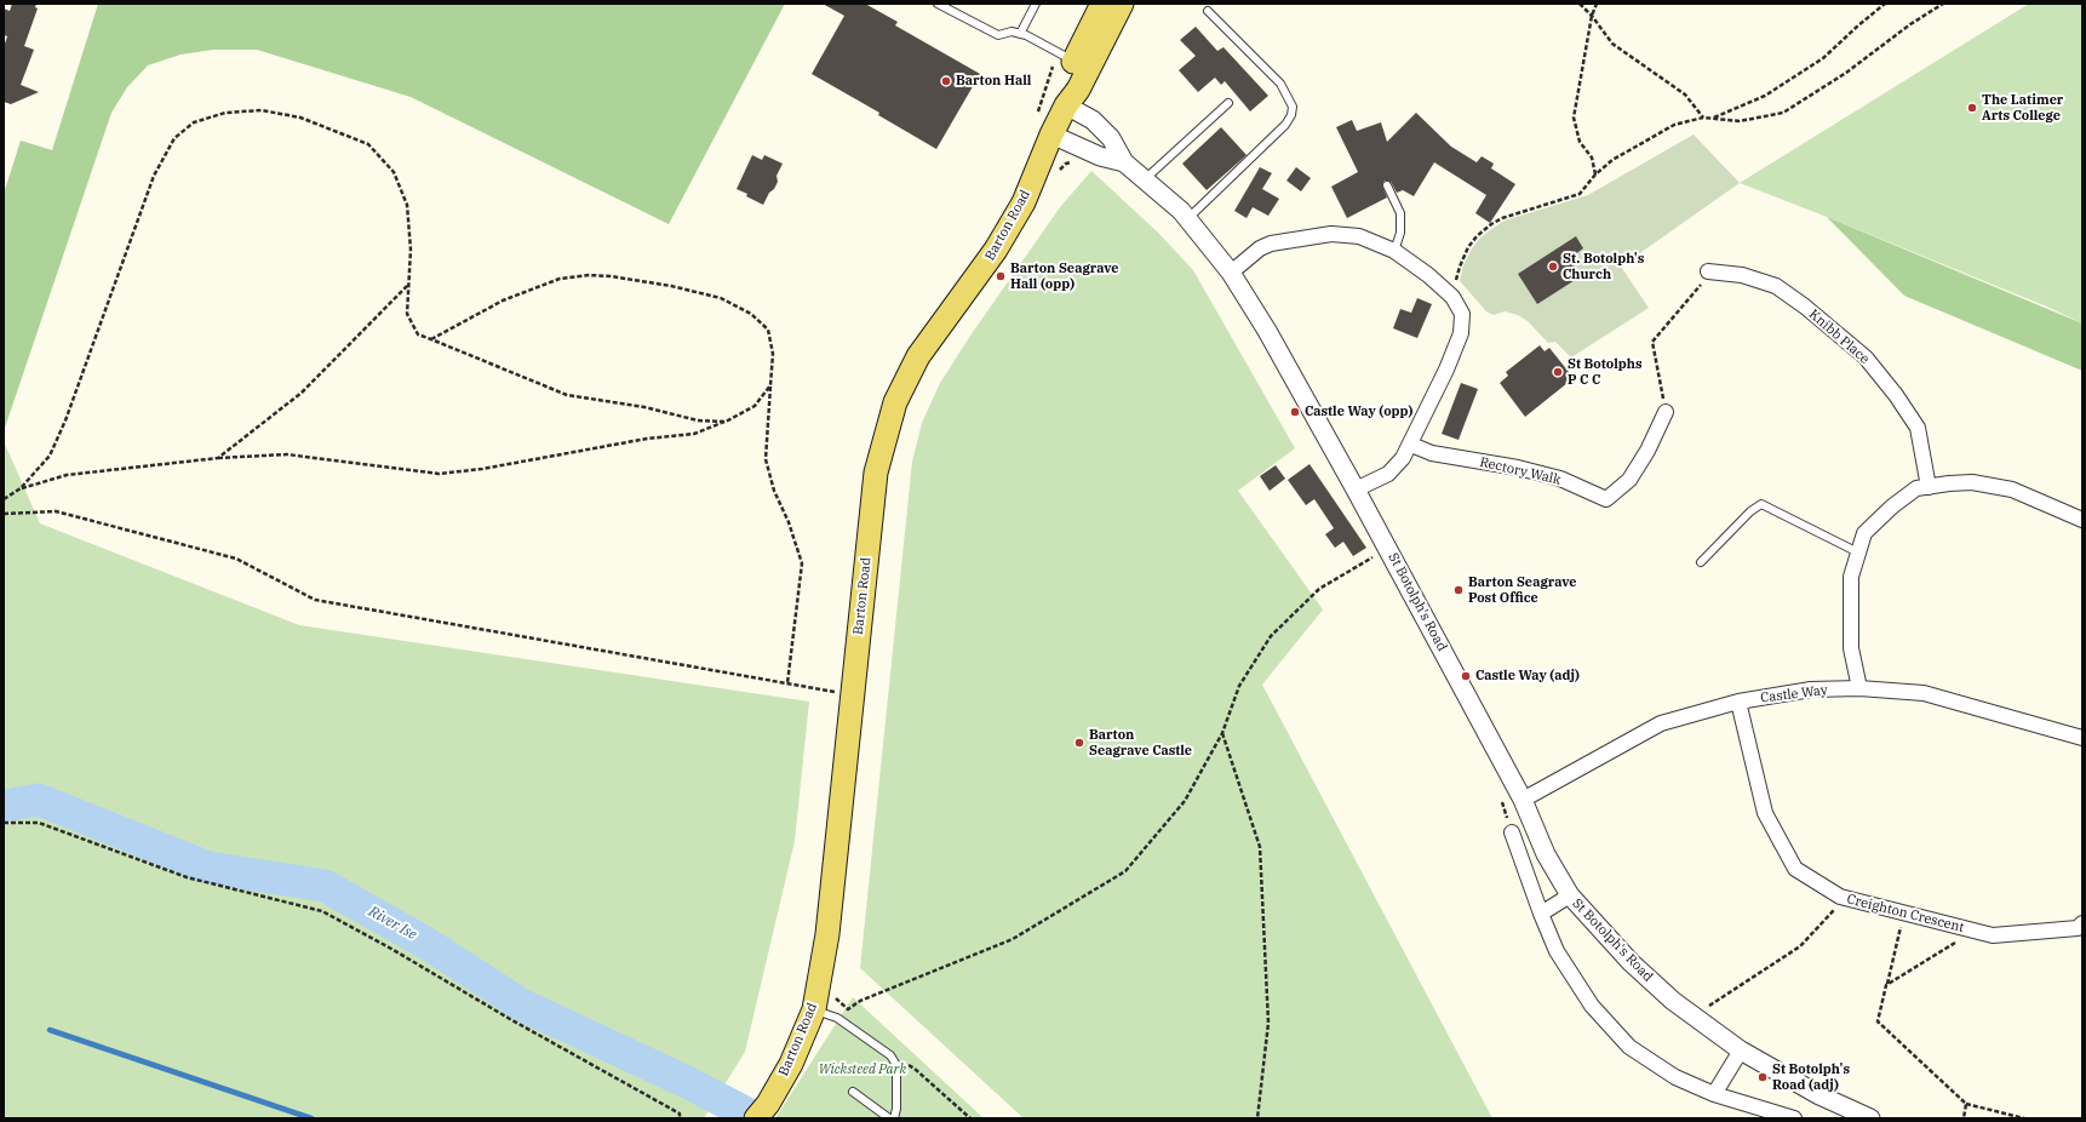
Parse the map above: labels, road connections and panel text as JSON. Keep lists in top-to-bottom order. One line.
{"streets":{"main road":["Barton Road"],"street":["Knibb Place","Rectory Walk","St Botolph's Road","Castle Way","Creighton Crescent"]},"crossings":[["Barton Road","St Botolph's Road"],["St Botolph's Road","Castle Way"],["Castle Way","Creighton Crescent"]],"water":["River Ise"],"parks":["Wicksteed Park"],"places":["Barton Hall","The Latimer Arts College","St. Botolph's Church","Barton Seagrave Hall (opp)","St Botolphs P C C","Castle Way (opp)","Barton Seagrave Post Office","Castle Way (adj)","Barton Seagrave Castle","St Botolph's Road (adj)"]}
